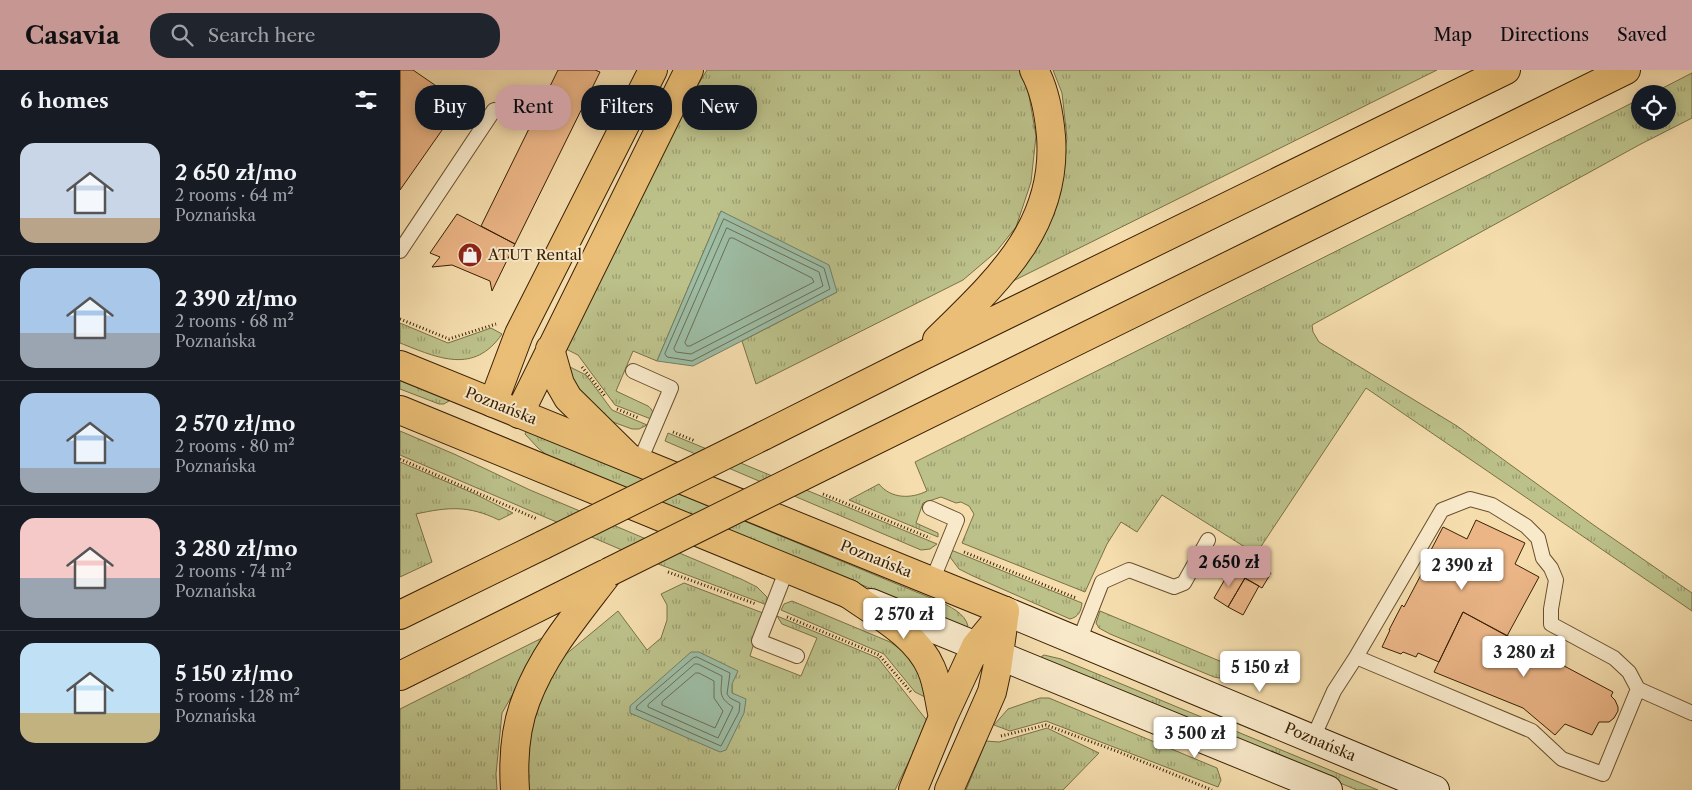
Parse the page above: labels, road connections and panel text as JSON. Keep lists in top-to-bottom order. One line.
{"streets":{"main road":["Poznańska"]},"places":{"shop":["ATUT Rental"]},"page":{"header":"Casavia","search":"Search here","nav":["Map","Directions","Saved"],"heading":"6 homes","chip":["Buy","Rent","Filters","New"],"list":[{"name":"2 650 zł/mo","note":"2 rooms · 64 m² · Poznańska"},{"name":"2 390 zł/mo","note":"2 rooms · 68 m² · Poznańska"},{"name":"2 570 zł/mo","note":"2 rooms · 80 m² · Poznańska"},{"name":"3 280 zł/mo","note":"2 rooms · 74 m² · Poznańska"},{"name":"5 150 zł/mo","note":"5 rooms · 128 m² · Poznańska"}],"price":["2 650 zł","2 390 zł","2 570 zł","3 280 zł","5 150 zł","3 500 zł"]}}
